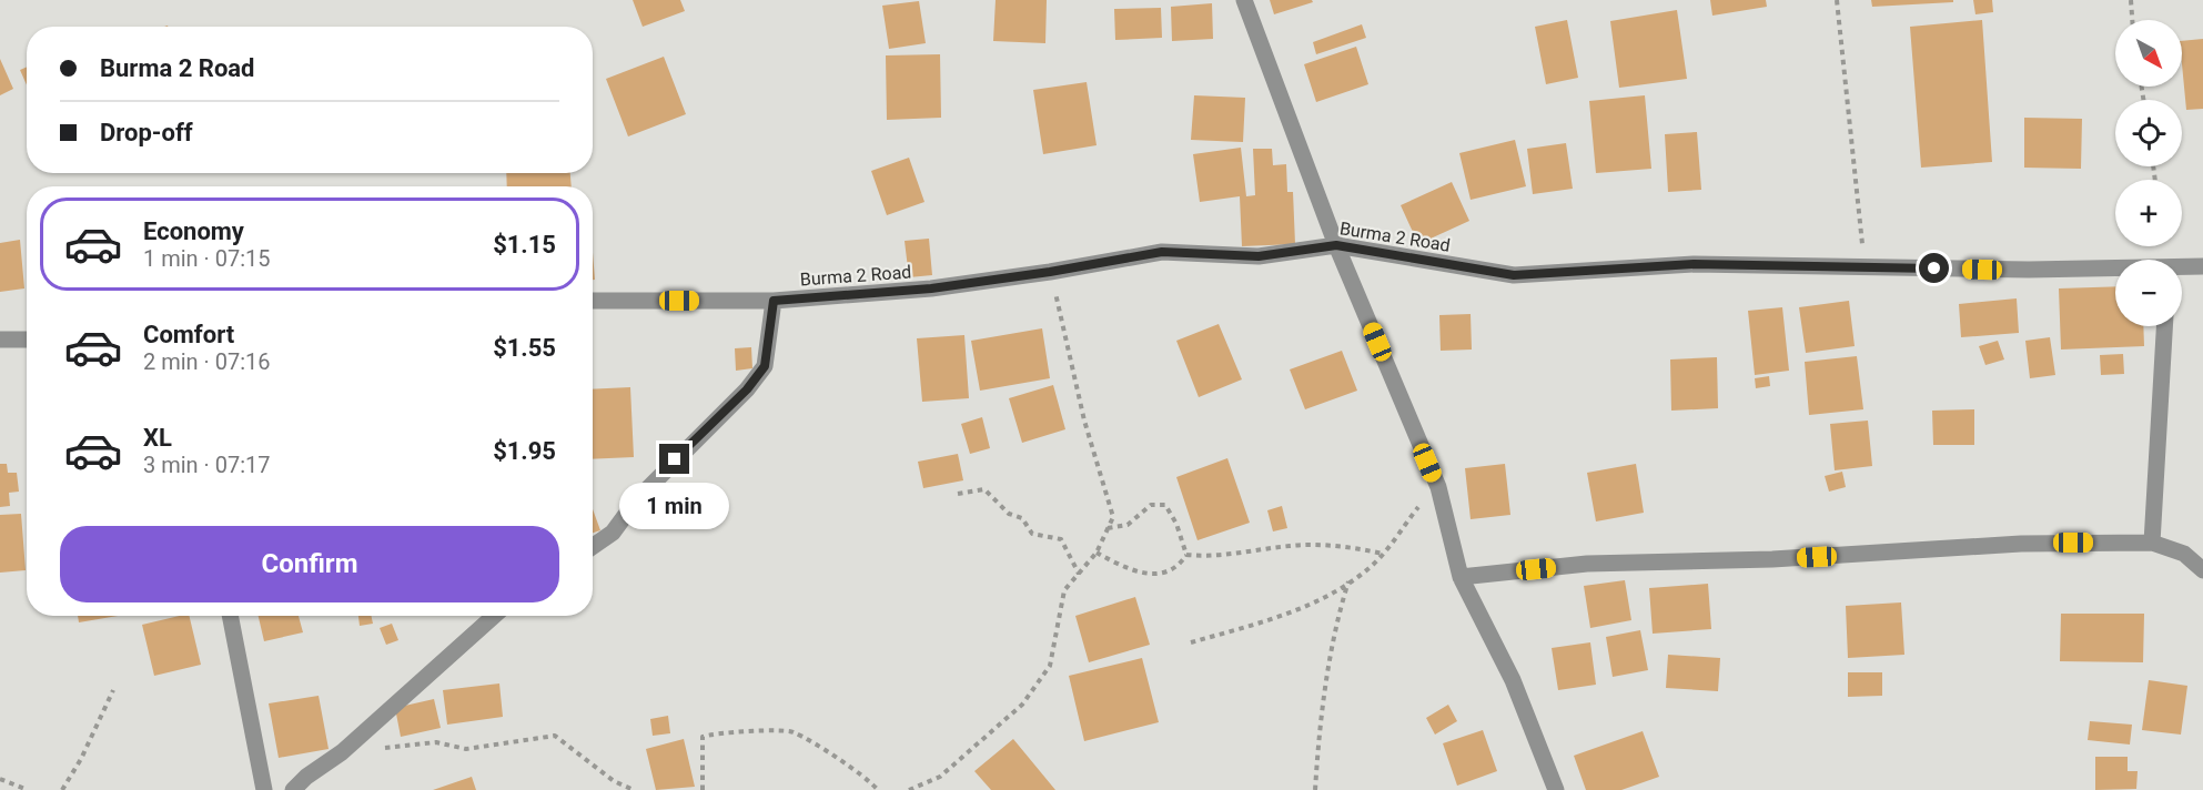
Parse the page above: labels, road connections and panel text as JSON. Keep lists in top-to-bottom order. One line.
{"streets":{"street":["Burma 2 Road"]},"north":"bottom right","page":{"map_buttons":["+","−"],"banner":["Burma 2 Road","Drop-off"],"list":[{"name":"Economy","note":"1 min · 07:15","value":"$1.15"},{"name":"Comfort","note":"2 min · 07:16","value":"$1.55"},{"name":"XL","note":"3 min · 07:17","value":"$1.95"}],"bubble":"1 min","buttons":"Confirm"}}
